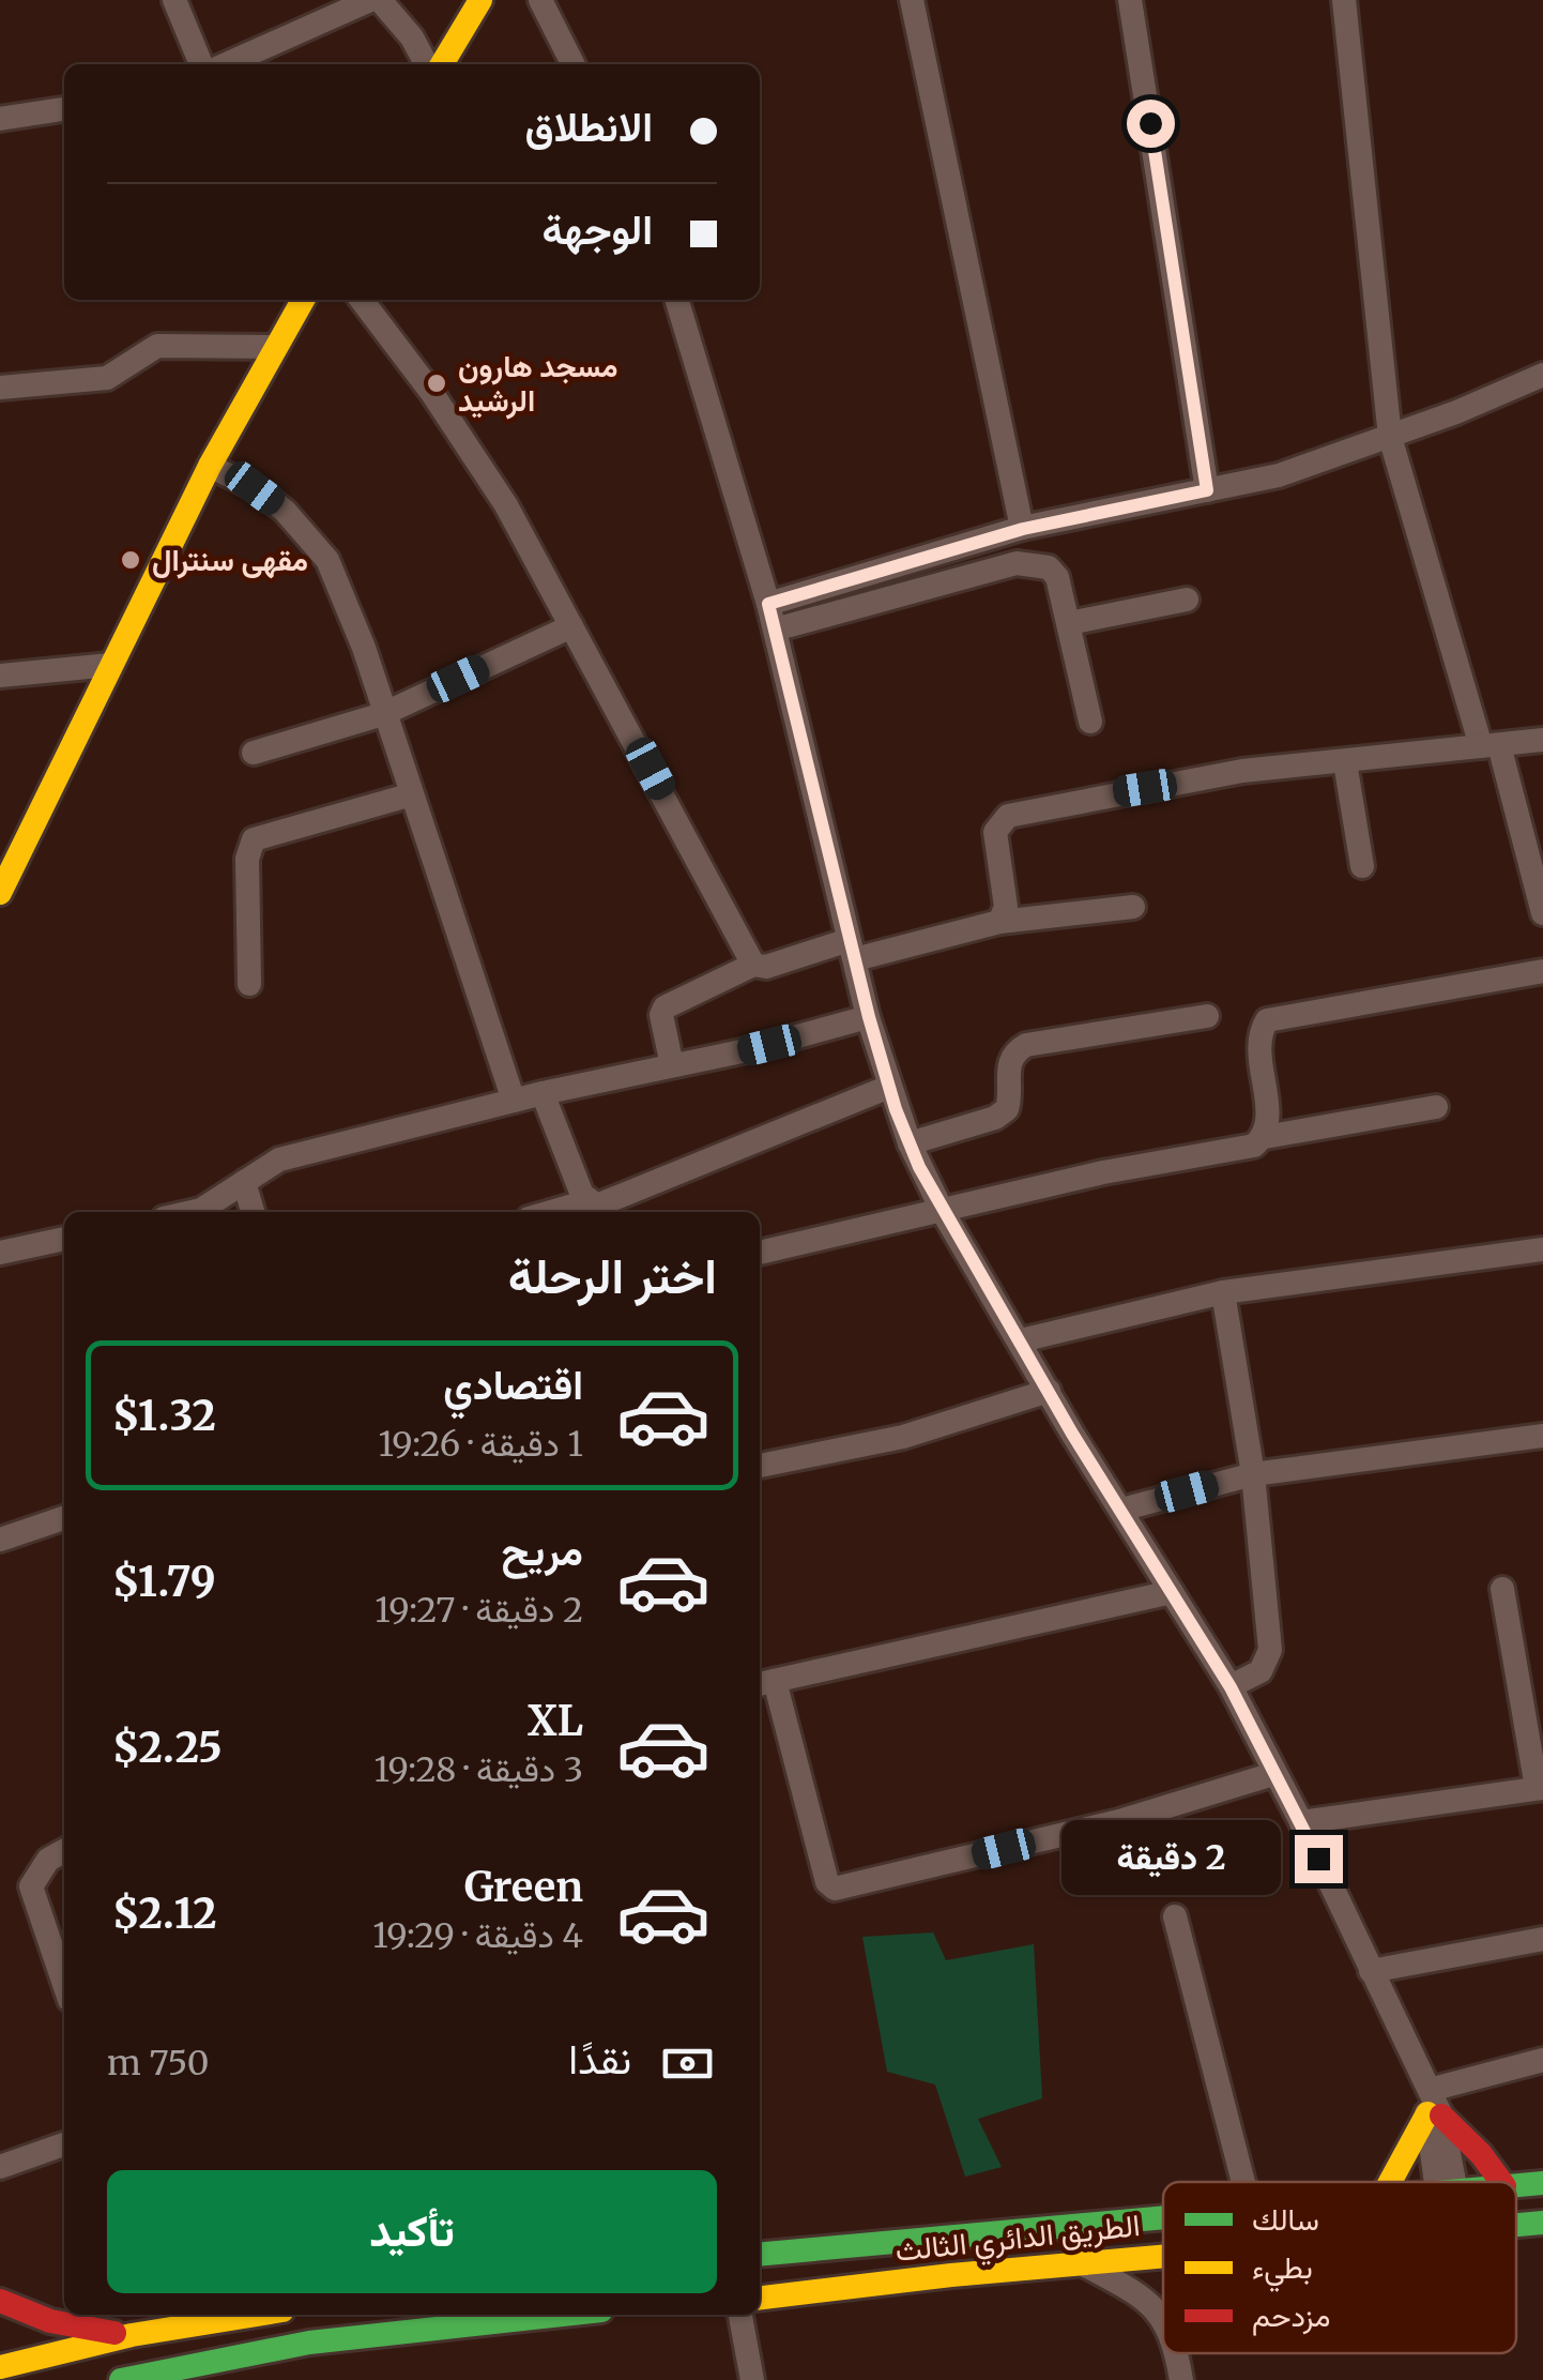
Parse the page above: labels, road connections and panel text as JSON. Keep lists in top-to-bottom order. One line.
{"streets":{"main road":["الطريق الدائري الثالث"]},"places":["مسجد هارون الرشيد","مقهى سنترال"],"legend":["سالك","بطيء","مزدحم"],"page":{"banner":["الانطلاق","الوجهة"],"heading":"اختر الرحلة","list":[{"name":"اقتصادي","note":"1 دقيقة · 19:26","value":"$1.32"},{"name":"مريح","note":"2 دقيقة · 19:27","value":"$1.79"},{"name":"XL","note":"3 دقيقة · 19:28","value":"$2.25"},{"name":"Green","note":"4 دقيقة · 19:29","value":"$2.12"}],"bubble":"2 دقيقة","pay":["نقدًا","750 m"],"buttons":"تأكيد"}}
